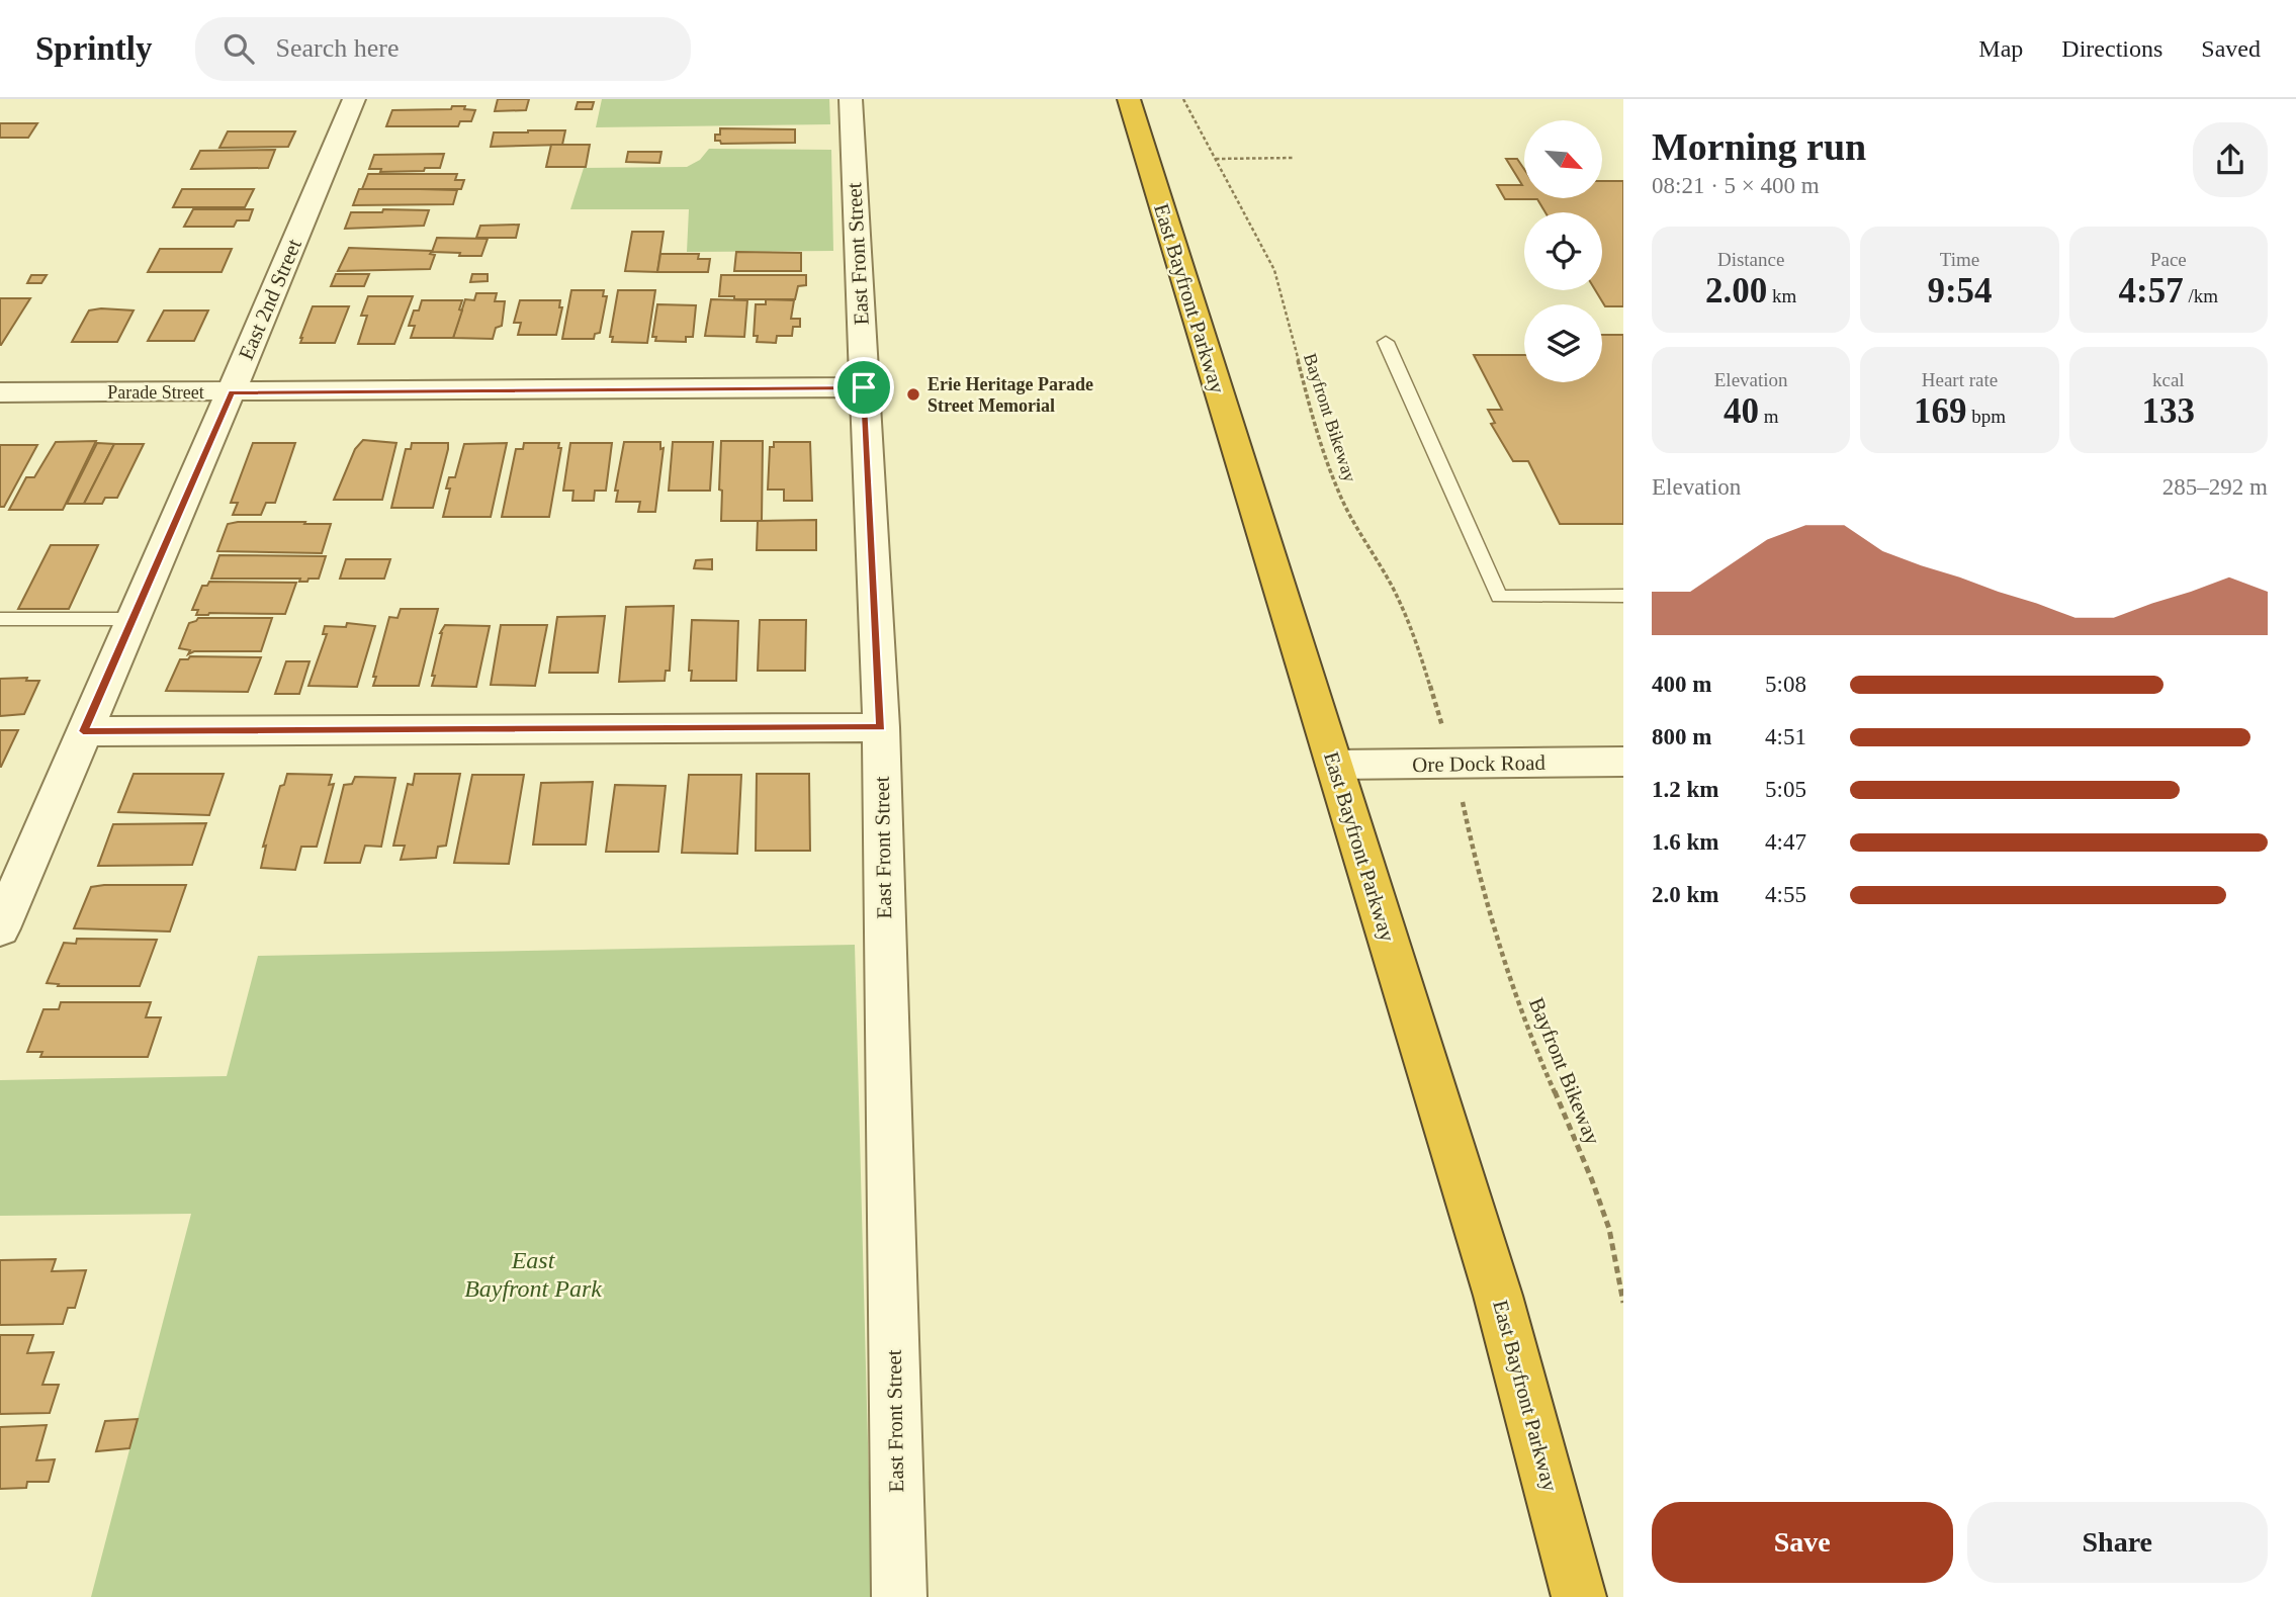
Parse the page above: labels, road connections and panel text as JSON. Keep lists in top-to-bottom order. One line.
{"streets":{"highway":["East Bayfront Parkway"],"street":["East Front Street","East 2nd Street","Parade Street","Ore Dock Road"],"path":["Bayfront Bikeway"]},"crossings":[["East Front Street","Parade Street"],["East Bayfront Parkway","Ore Dock Road"],["East 2nd Street","Parade Street"]],"parks":["East Bayfront Park"],"places":["Erie Heritage Parade Street Memorial"],"north":"bottom right","page":{"header":"Sprintly","search":"Search here","nav":["Map","Directions","Saved"],"heading":["Morning run","08:21 · 5 × 400 m"],"stats":[["Distance","2.00 km"],["Time","9:54"],["Pace","4:57 /km"],["Elevation","40 m"],["Heart rate","169 bpm"],["kcal","133"]],"chart":["Elevation","285–292 m"],"list":[{"name":"400 m","note":"5:08"},{"name":"800 m","note":"4:51"},{"name":"1.2 km","note":"5:05"},{"name":"1.6 km","note":"4:47"},{"name":"2.0 km","note":"4:55"}],"buttons":["Save","Share"]}}
